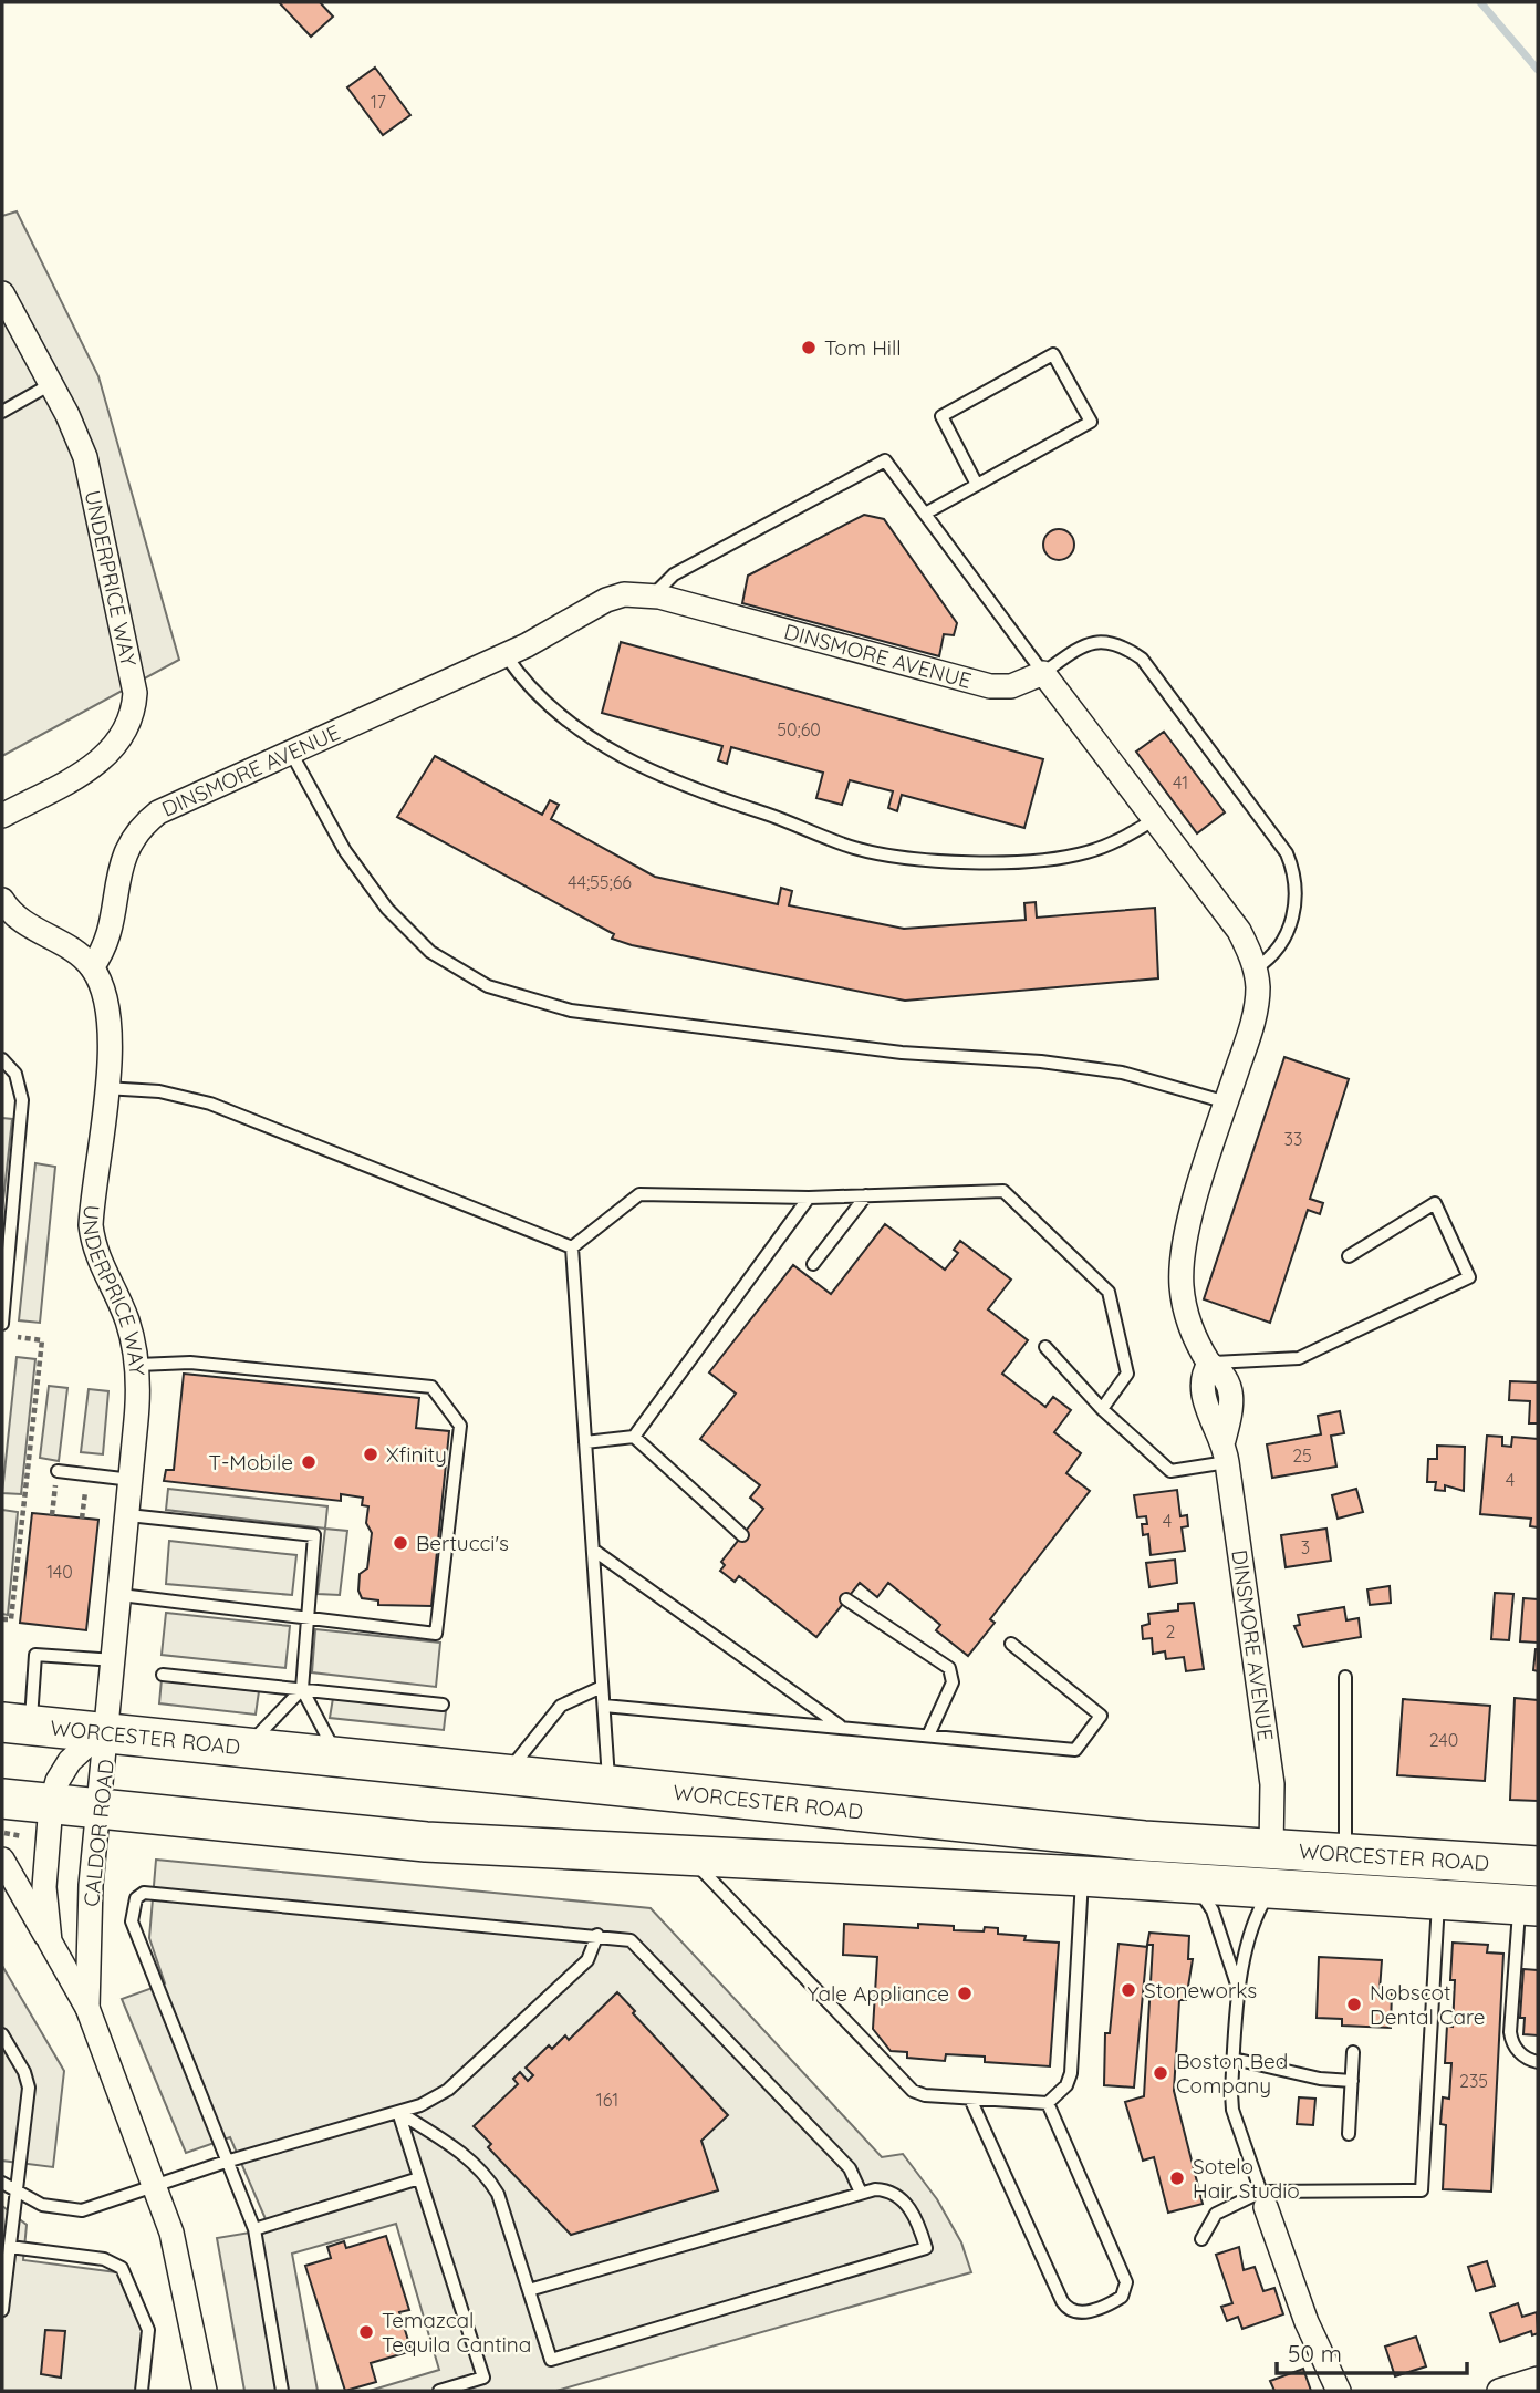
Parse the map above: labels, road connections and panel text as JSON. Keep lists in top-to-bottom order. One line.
{"streets":{"highway":["WORCESTER ROAD"],"street":["UNDERPRICE WAY","DINSMORE AVENUE","CALDOR ROAD"]},"crossings":[["UNDERPRICE WAY","DINSMORE AVENUE"],["UNDERPRICE WAY","WORCESTER ROAD"],["UNDERPRICE WAY","CALDOR ROAD"],["DINSMORE AVENUE","WORCESTER ROAD"],["WORCESTER ROAD","CALDOR ROAD"]],"places":["Tom Hill","Xfinity","T-Mobile","Bertucci's","Stoneworks","Yale Appliance","Nobscot Dental Care","Boston Bed Company","Sotelo Hair Studio","Temazcal Tequila Cantina"],"house_numbers":["17","50;60","41","44;55;66","33","25","4","4","3","140","2","240","235","161"],"scale_bar":"50 m"}
